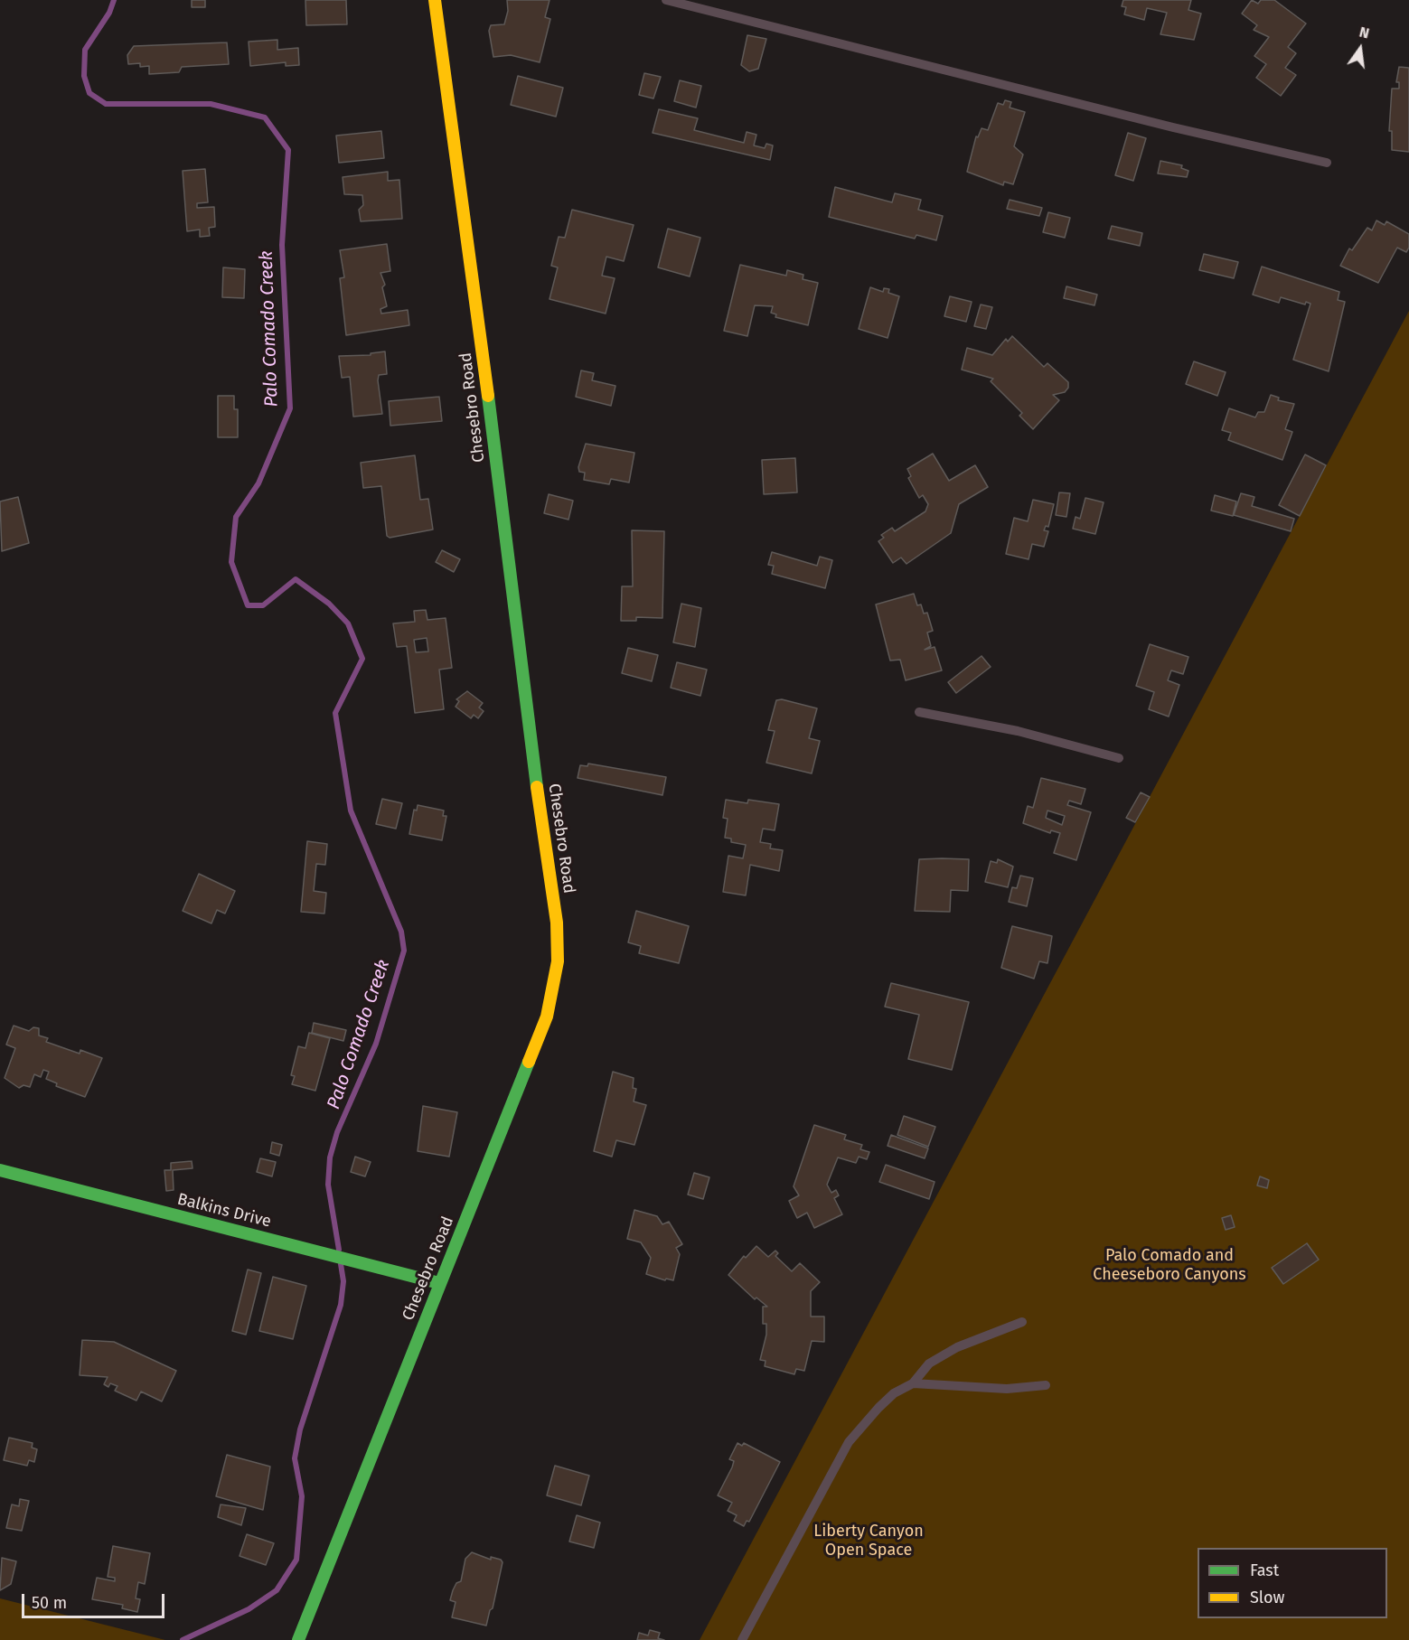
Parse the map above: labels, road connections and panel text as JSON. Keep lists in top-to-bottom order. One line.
{"streets":{"street":["Chesebro Road","Balkins Drive"]},"crossings":[["Chesebro Road","Balkins Drive"]],"water":["Palo Comado Creek"],"parks":["Palo Comado and Cheeseboro Canyons","Liberty Canyon Open Space"],"legend":["Fast","Slow"],"scale_bar":"50 m","north":"top"}
